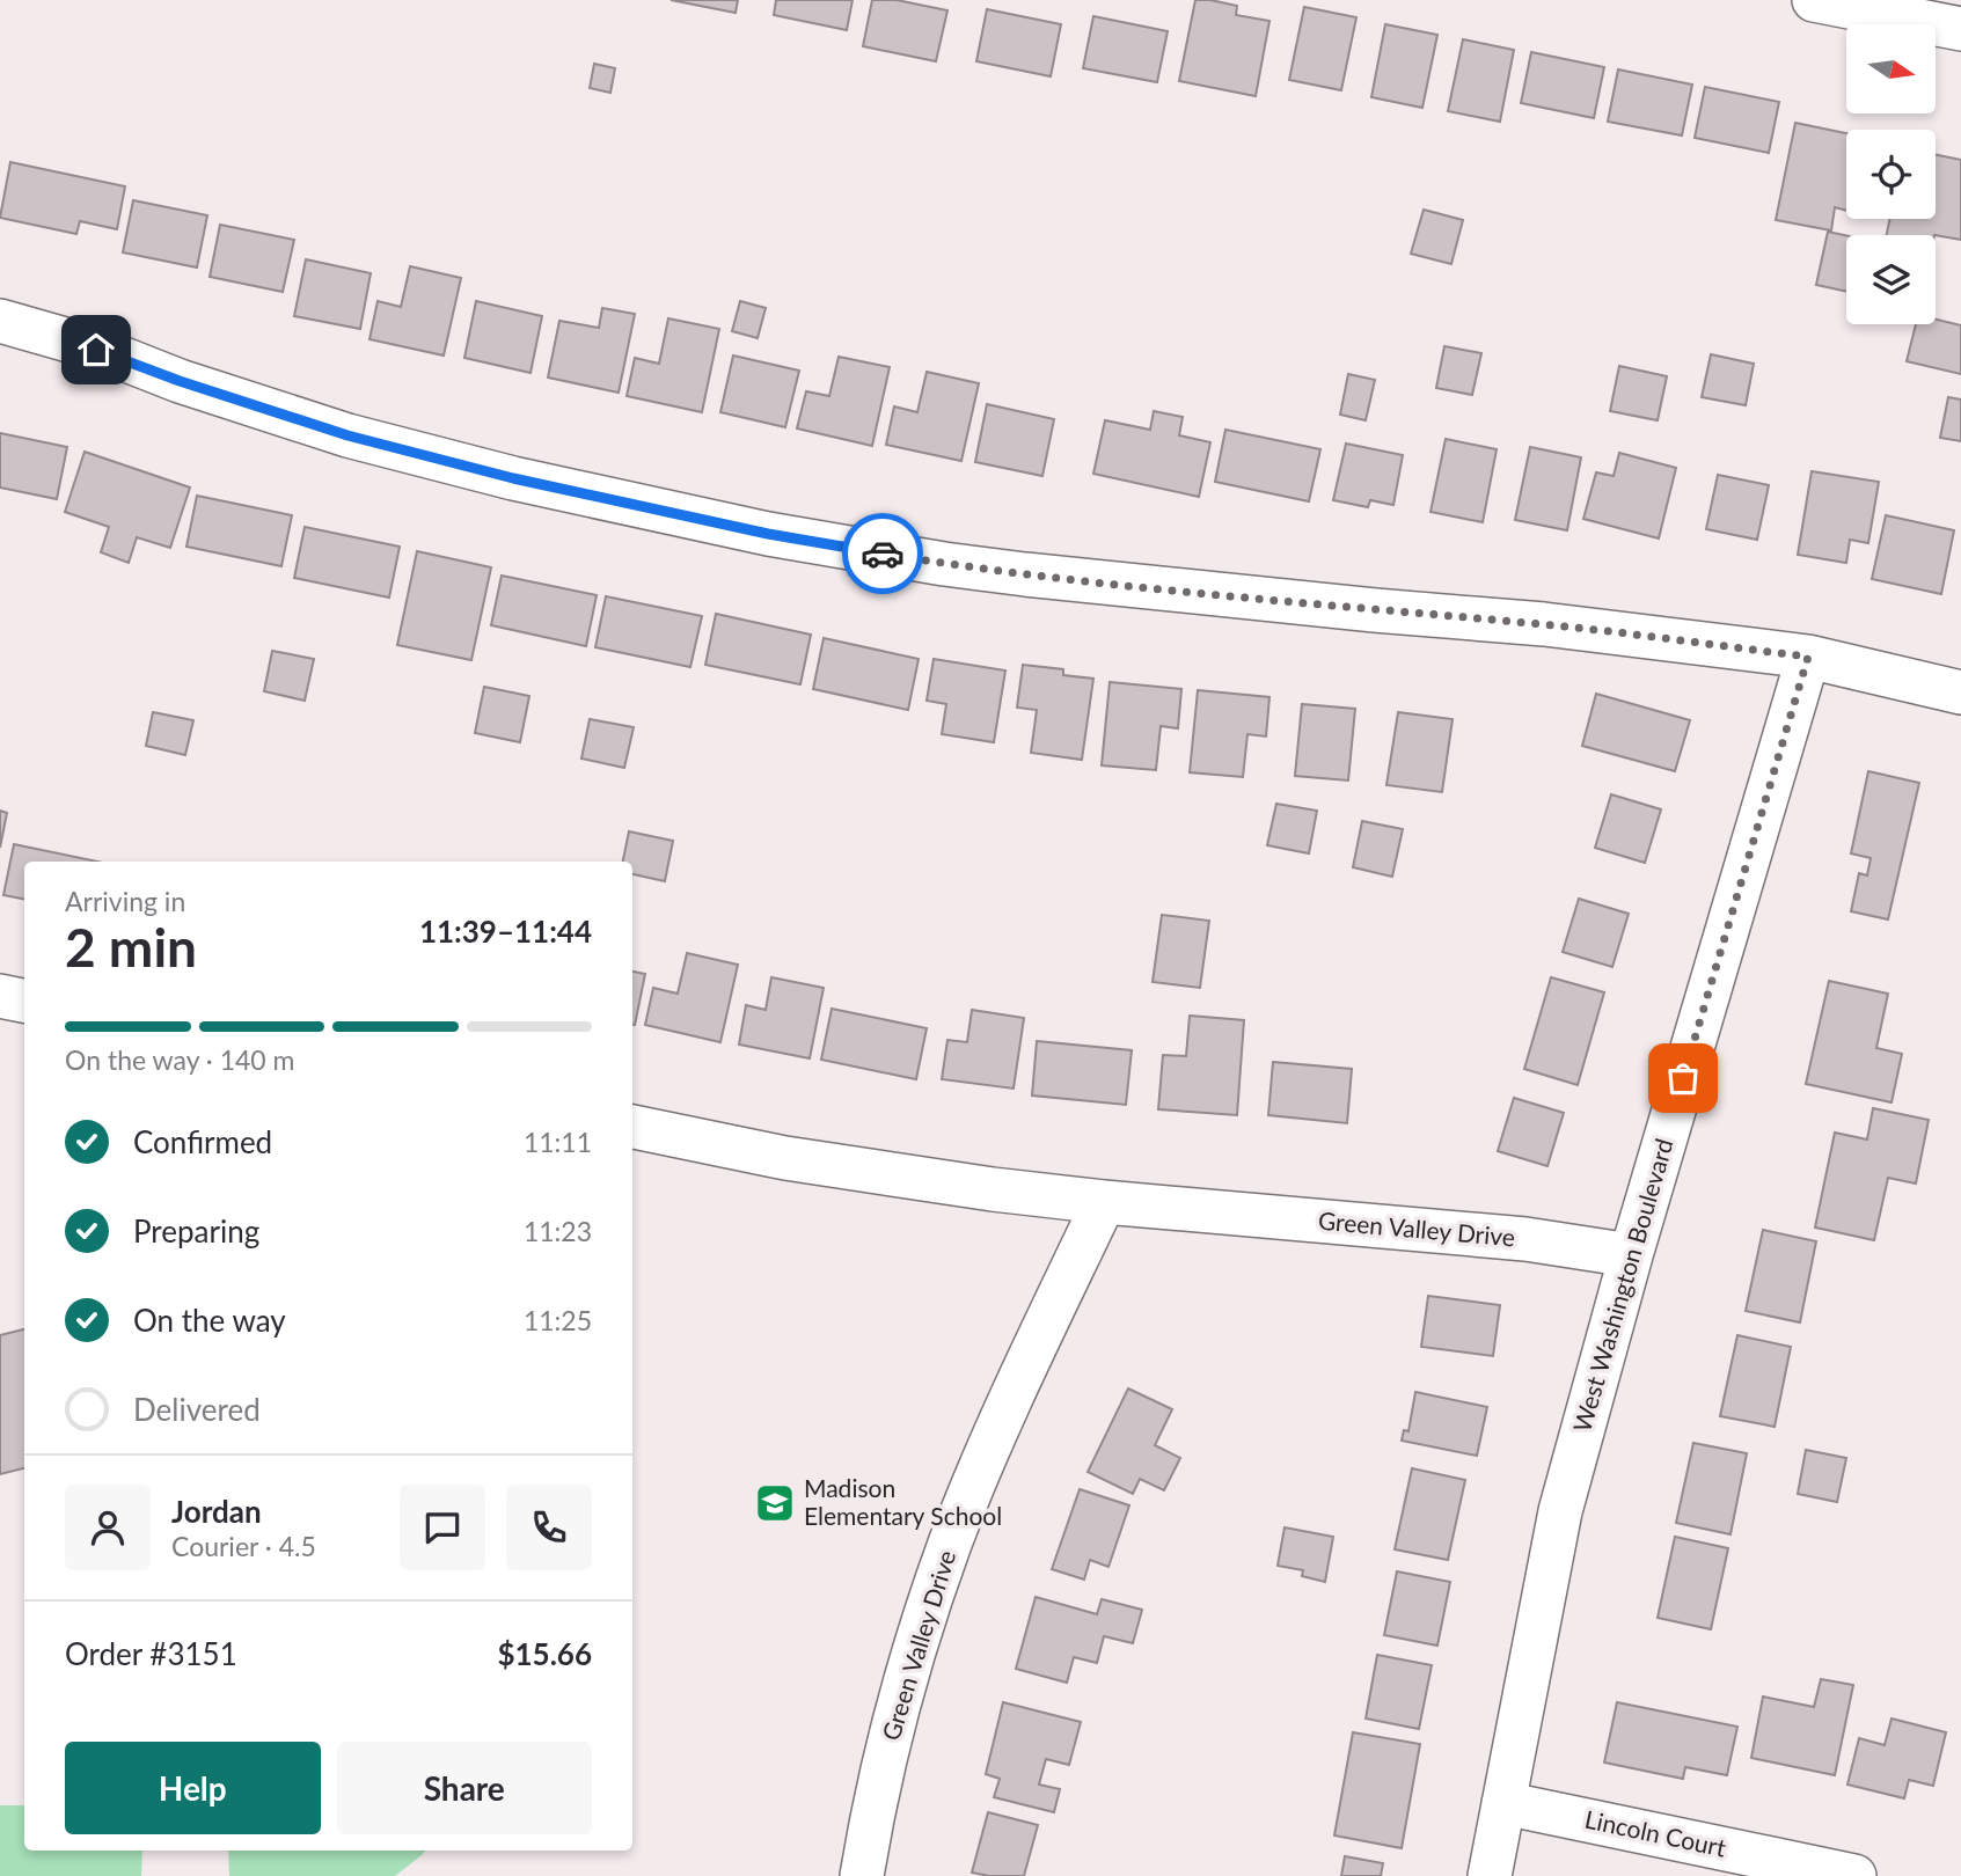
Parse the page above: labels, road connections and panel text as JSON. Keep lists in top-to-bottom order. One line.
{"streets":{"street":["Green Valley Drive","West Washington Boulevard","Lincoln Court"]},"crossings":[["Green Valley Drive","West Washington Boulevard"],["West Washington Boulevard","Lincoln Court"]],"places":{"school or university":["Madison Elementary School"]},"north":"right","page":{"heading":["2 min","Arriving in","11:39–11:44"],"panel":["Jordan","Courier · 4.5","Order #3151","$15.66"],"bar":"On the way · 140 m","list":[["Confirmed","11:11"],["Preparing","11:23"],["On the way","11:25"],"Delivered"],"buttons":["Help","Share"]}}
